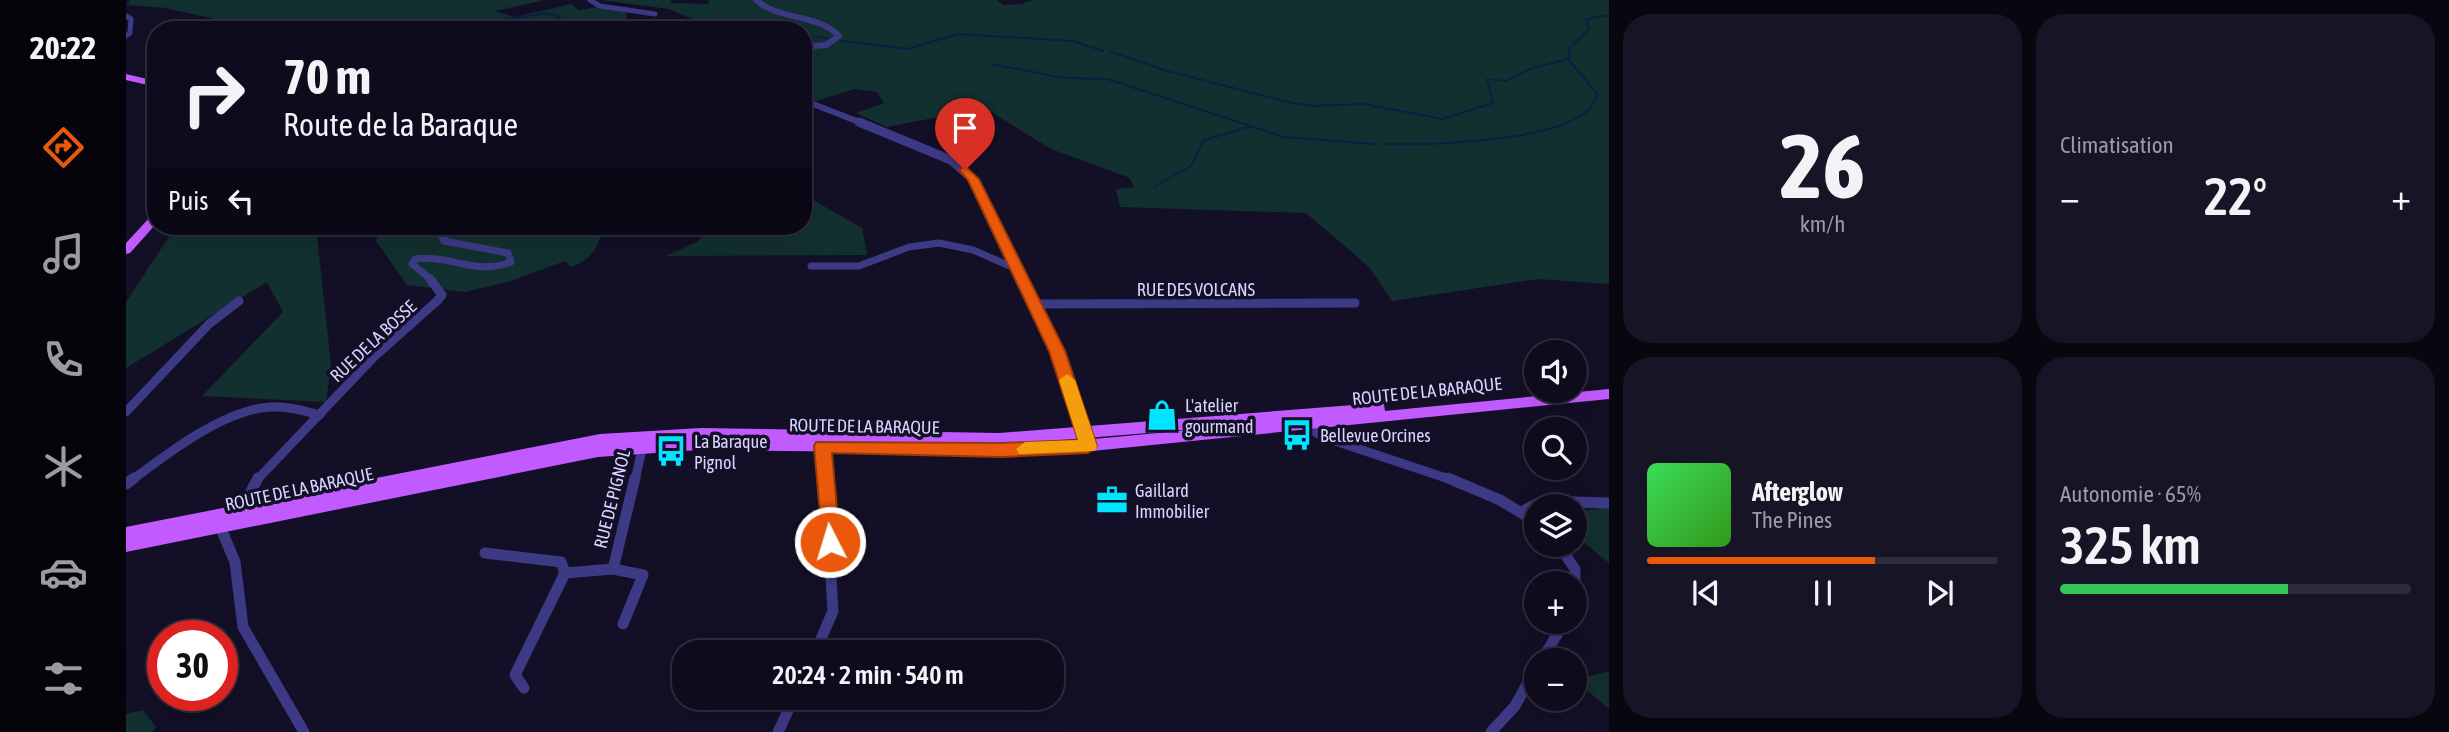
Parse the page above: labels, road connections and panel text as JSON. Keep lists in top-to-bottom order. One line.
{"streets":{"main road":["ROUTE DE LA BARAQUE"],"street":["RUE DES VOLCANS","RUE DE LA BOSSE","RUE DE PIGNOL"]},"crossings":[["RUE DE LA BOSSE","ROUTE DE LA BARAQUE"],["ROUTE DE LA BARAQUE","RUE DE PIGNOL"]],"places":{"shop":["L'atelier gourmand"],"bus stop":["Bellevue Orcines","La Baraque Pignol"],"office":["Gaillard Immobilier"]},"page":{"tabs":"20:22","tile":[["26","km/h"],"Climatisation",["Autonomie · 65%","325 km"]],"turn":["70 m","Route de la Baraque"],"then":"Puis","heat":["−","22°","+"],"map_buttons":["+","−"],"song":["Afterglow","The Pines"],"limit":"30","trip":"20:24 · 2 min · 540 m"}}
